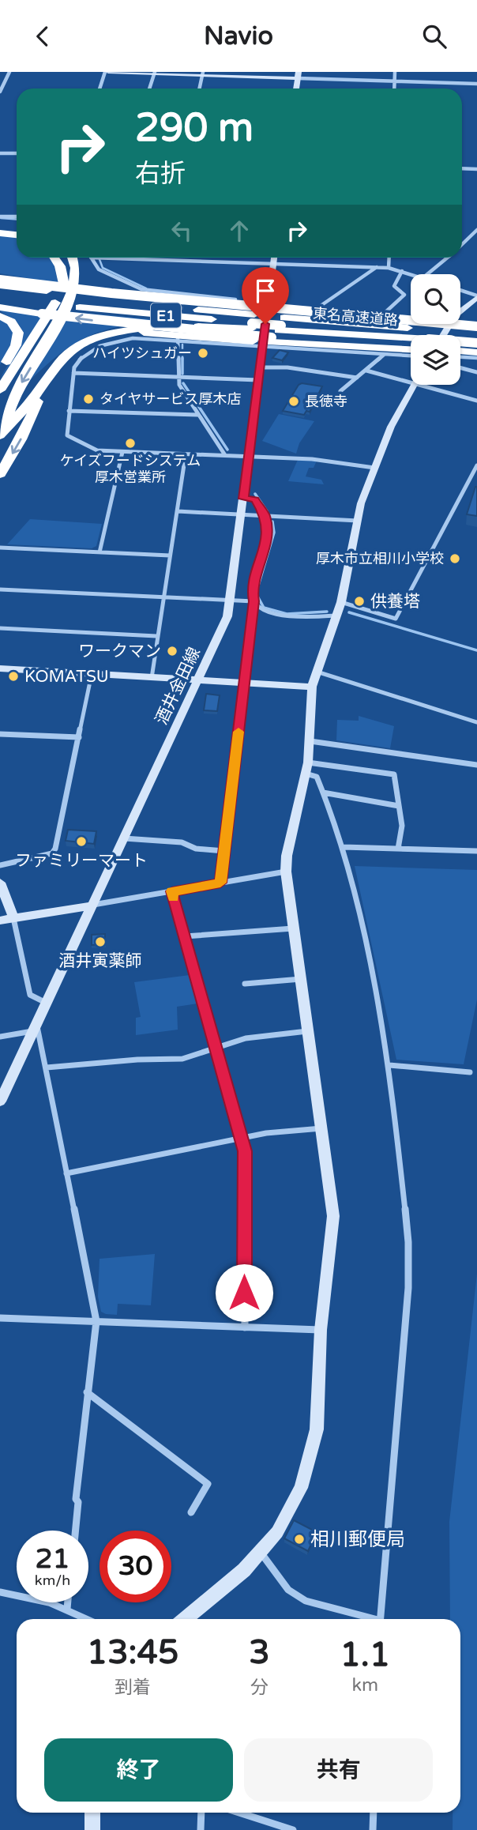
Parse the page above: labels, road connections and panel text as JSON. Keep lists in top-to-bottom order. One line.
{"streets":{"highway":["E1"],"street":["酒井金田線"]},"places":["ハイツシュガー","タイヤサービス厚木店","長徳寺","ケイズフードシステム 厚木営業所","厚木市立相川小学校","供養塔","ワークマン","KOMATSU","ファミリーマート","酒井寅薬師","相川郵便局"],"page":{"header":"Navio","turn":["290 m","右折"],"speed":"21 km/h","limit":"30","eta":["13:45","到着","3","分","1.1","km"],"buttons":["終了","共有"]}}
